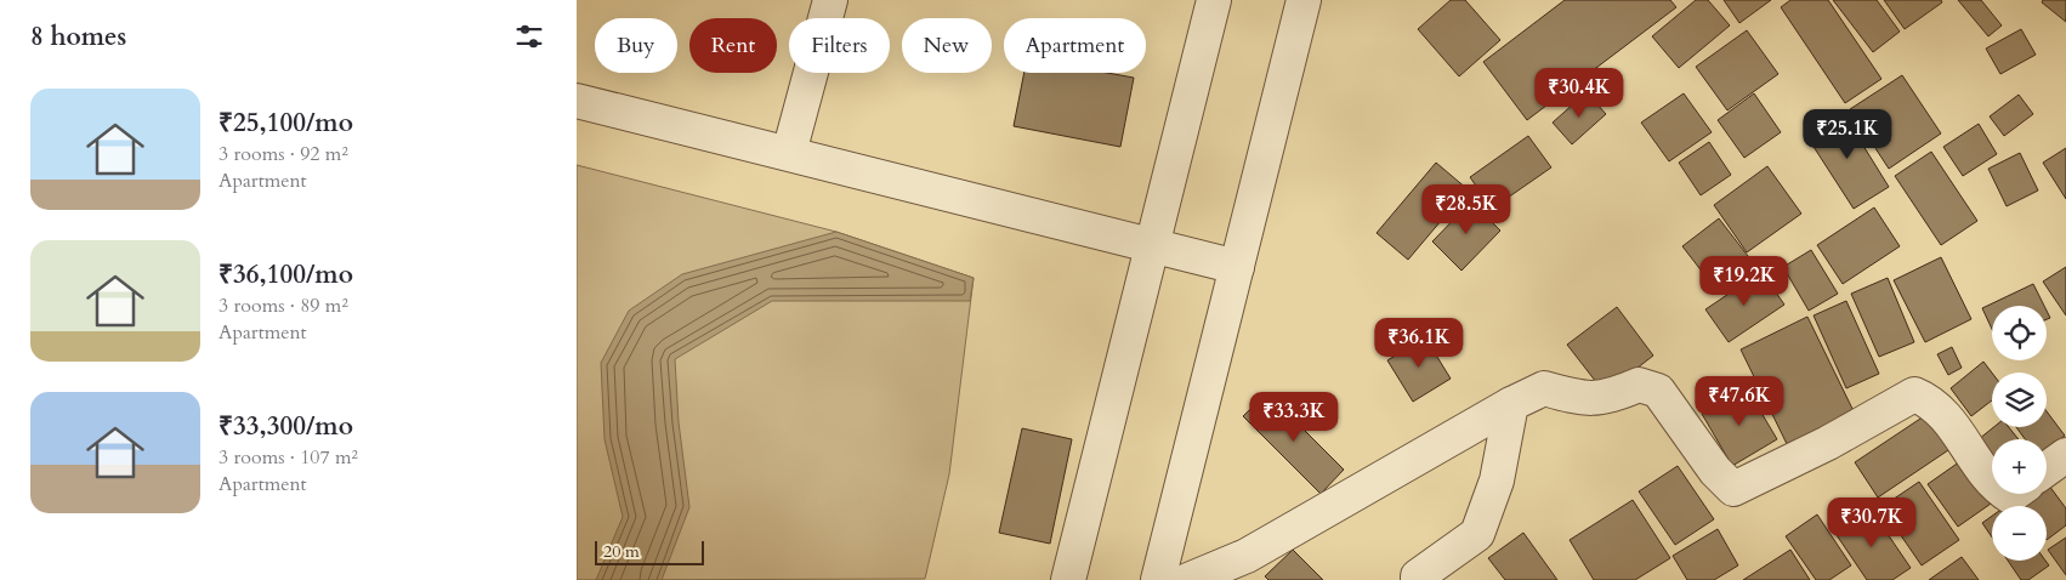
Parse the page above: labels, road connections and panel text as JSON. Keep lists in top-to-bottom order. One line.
{"scale_bar":"20 m","page":{"heading":"8 homes","chip":["Buy","Rent","Filters","New","Apartment"],"price":["₹30.4K","₹25.1K","₹28.5K","₹19.2K","₹36.1K","₹47.6K","₹33.3K","₹30.7K"],"list":[{"name":"₹25,100/mo","note":"3 rooms · 92 m² · Apartment"},{"name":"₹36,100/mo","note":"3 rooms · 89 m² · Apartment"},{"name":"₹33,300/mo","note":"3 rooms · 107 m² · Apartment"}],"map_buttons":["+","−"],"scale":"20 m"}}
